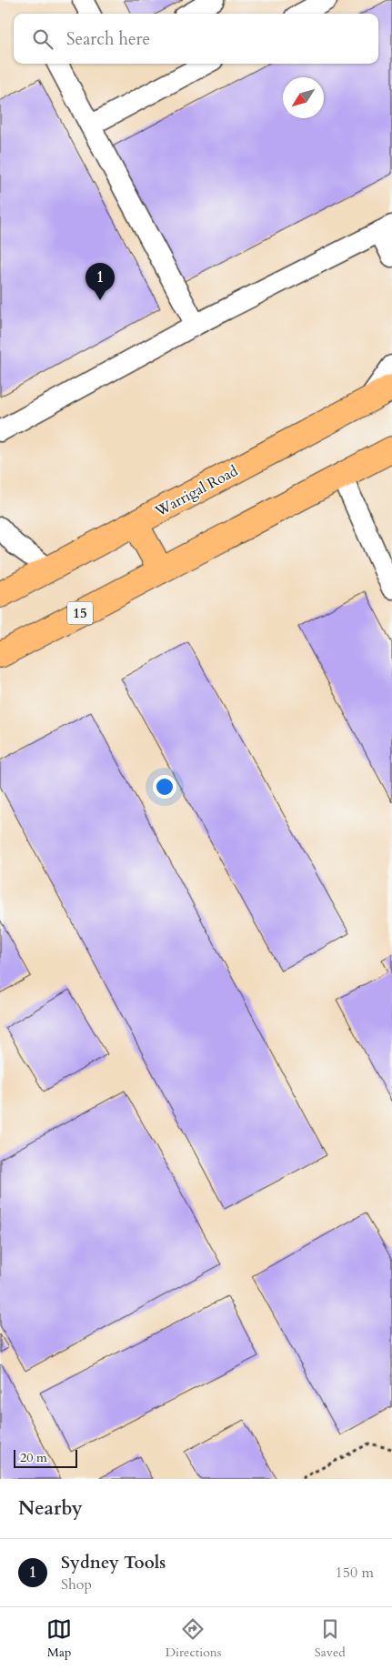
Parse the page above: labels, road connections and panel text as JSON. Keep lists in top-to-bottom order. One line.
{"streets":{"highway":["Warrigal Road","15"]},"scale_bar":"20 m","north":"bottom left","page":{"search":"Search here","pins":"1","scale":"20 m","heading":"Nearby","list":[{"mark":"1","name":"Sydney Tools","note":"Shop","value":"150 m"}],"nav":["Map","Directions","Saved"]}}
